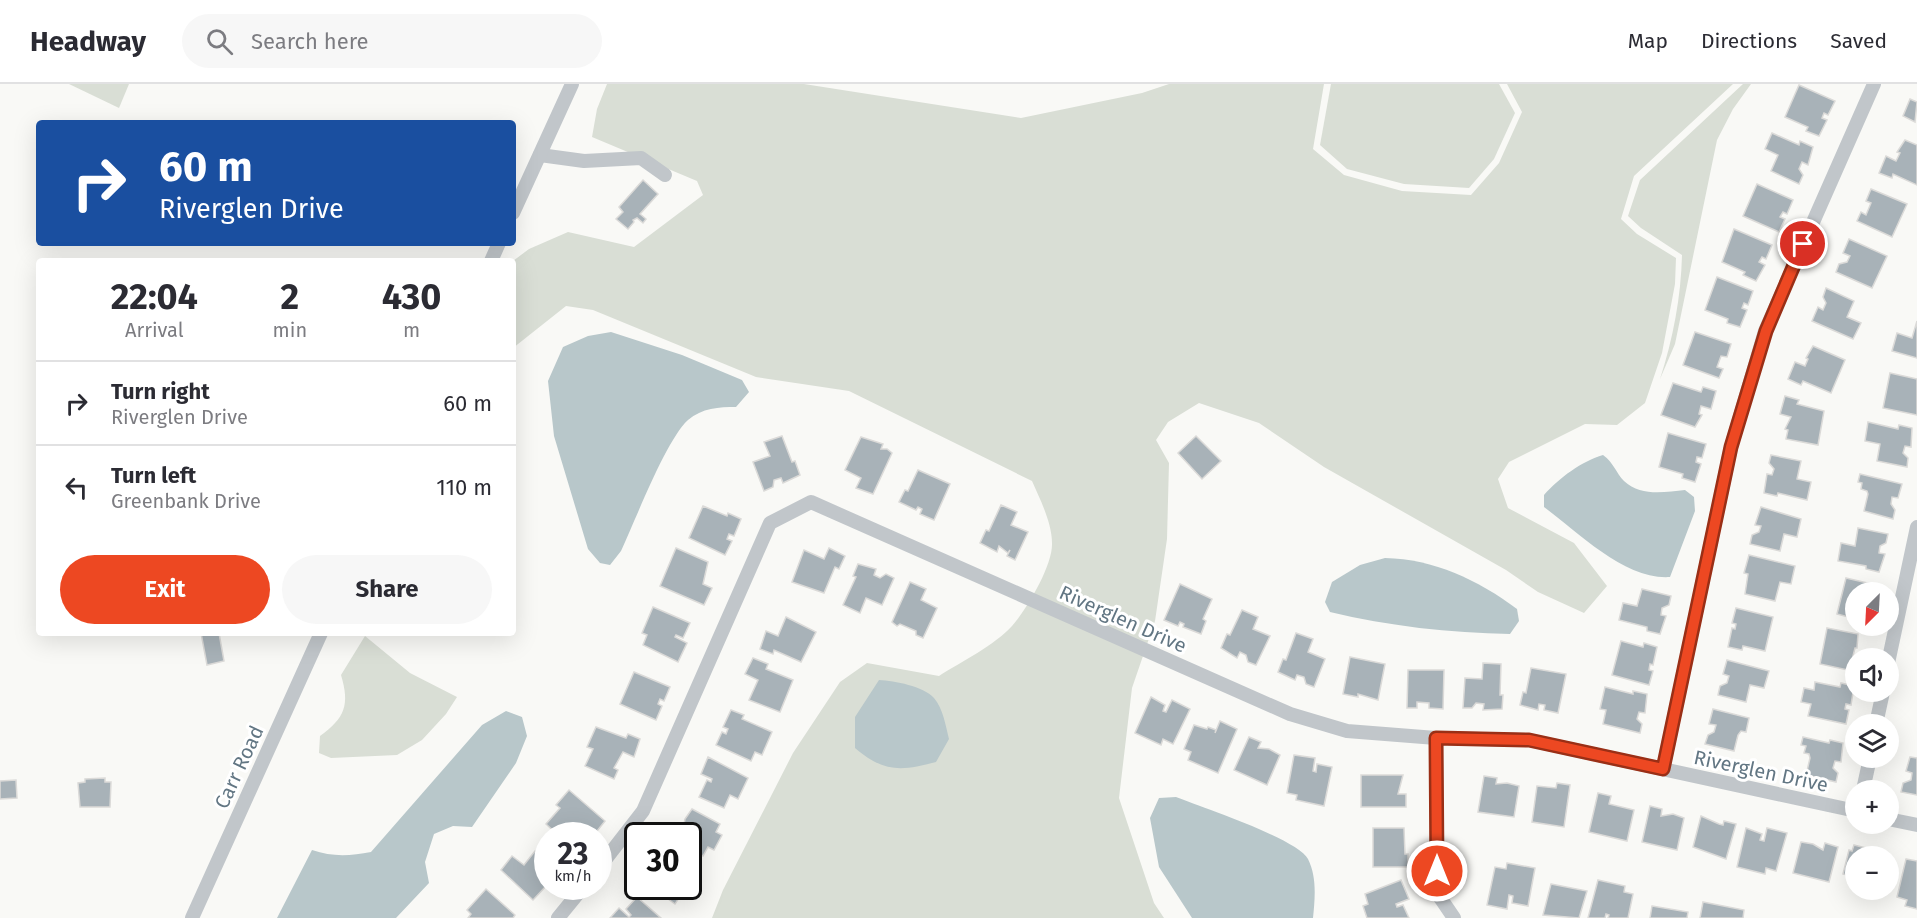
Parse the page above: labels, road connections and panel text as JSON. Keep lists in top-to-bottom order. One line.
{"streets":{"street":["Riverglen Drive","Carr Road"]},"north":"bottom left","page":{"header":"Headway","search":"Search here","nav":["Map","Directions","Saved"],"turn":["60 m","Riverglen Drive"],"eta":["22:04","Arrival","2","min","430","m"],"list":[{"name":"Turn right","note":"Riverglen Drive","value":"60 m"},{"name":"Turn left","note":"Greenbank Drive","value":"110 m"}],"buttons":["Exit","Share"],"map_buttons":["+","−"],"speed":"23 km/h","limit":"30"}}
